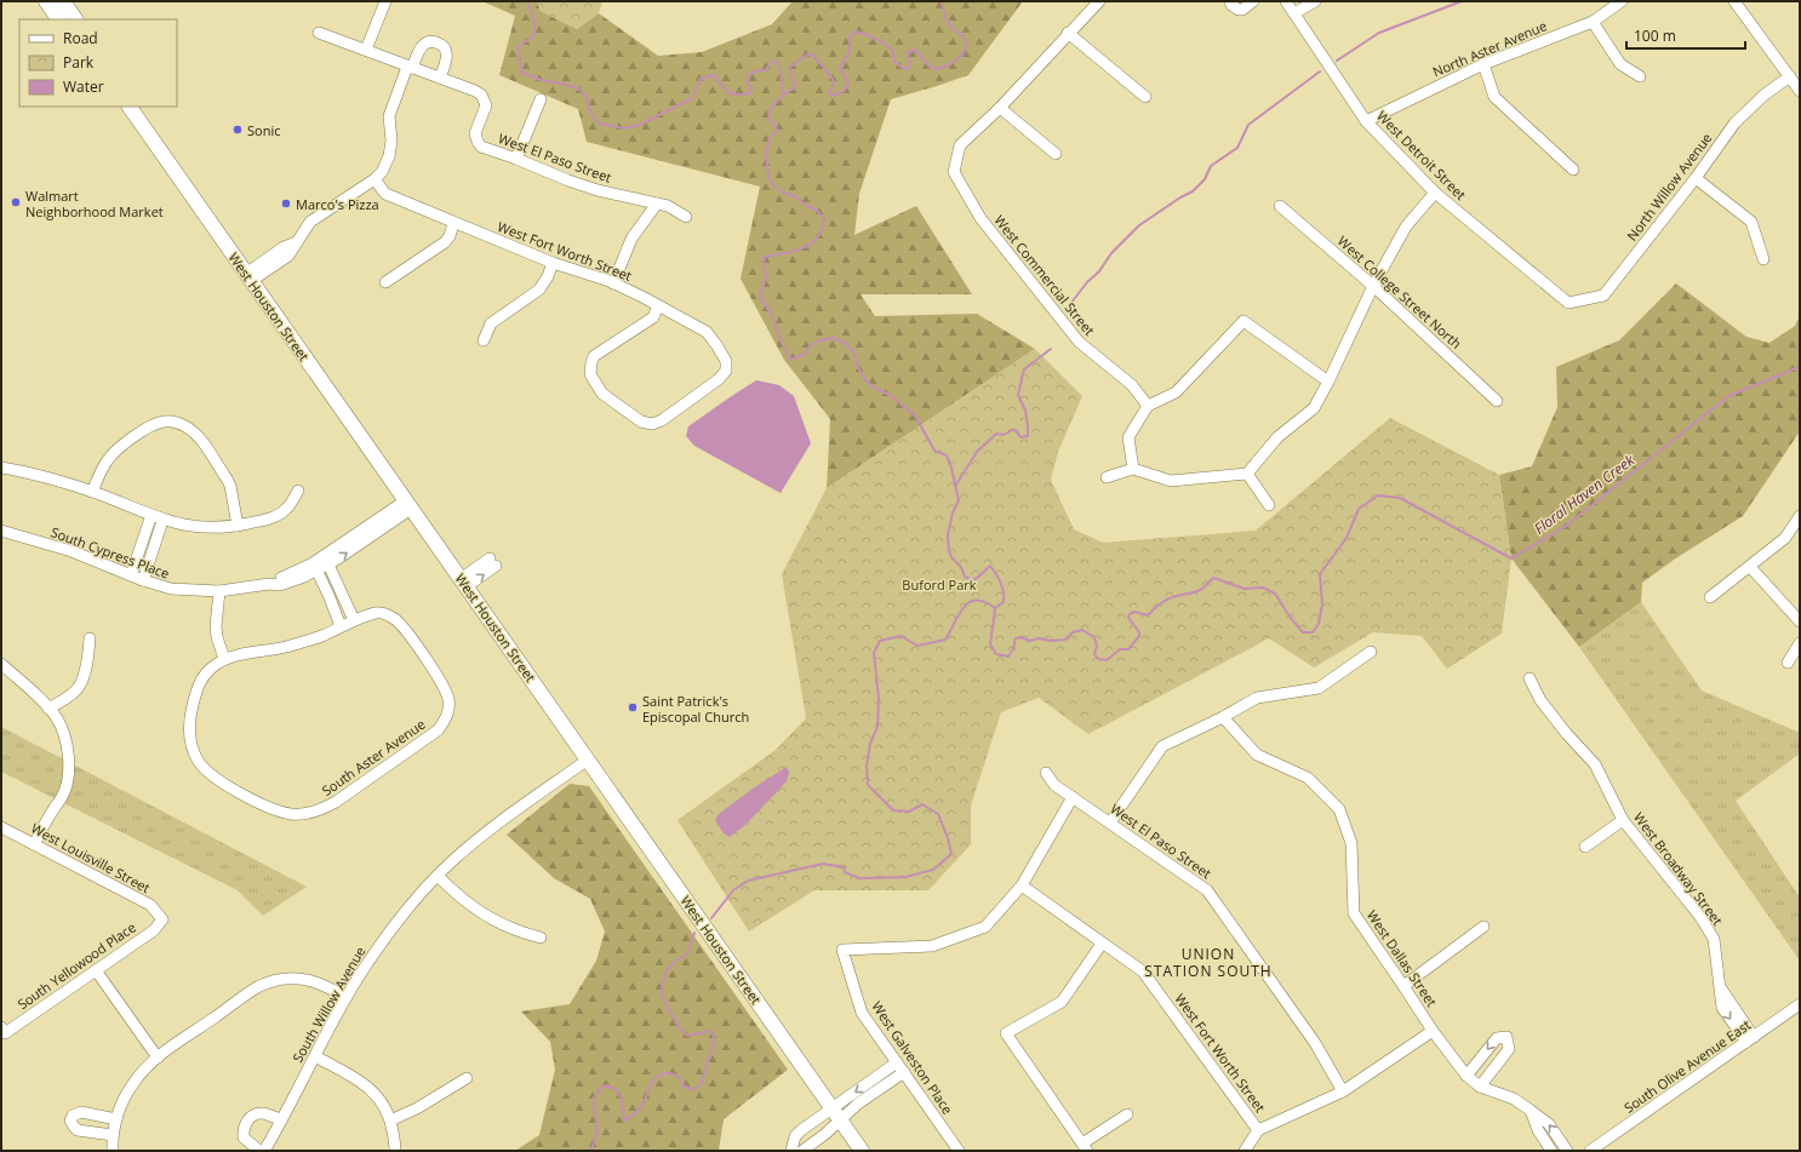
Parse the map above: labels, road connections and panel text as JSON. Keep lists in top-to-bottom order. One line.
{"streets":{"main road":["West Houston Street"],"street":["North Aster Avenue","West Detroit Street","West El Paso Street","North Willow Avenue","West Fort Worth Street","West Commercial Street","West College Street North","South Cypress Place","South Aster Avenue","West Louisville Street","West Broadway Street","West Dallas Street","South Yellowood Place","South Willow Avenue","West Galveston Place","South Olive Avenue East"]},"crossings":[["North Aster Avenue","West Detroit Street"],["West Detroit Street","North Willow Avenue"],["West Fort Worth Street","West Galveston Place"],["West Houston Street","South Cypress Place"],["West Houston Street","South Willow Avenue"],["West Louisville Street","South Yellowood Place"],["West Broadway Street","South Olive Avenue East"]],"districts":["UNION STATION SOUTH"],"water":["Floral Haven Creek"],"parks":["Buford Park"],"places":["Sonic","Walmart Neighborhood Market","Marco's Pizza","Saint Patrick's Episcopal Church"],"legend":["Road","Park","Water"],"scale_bar":"100 m"}
